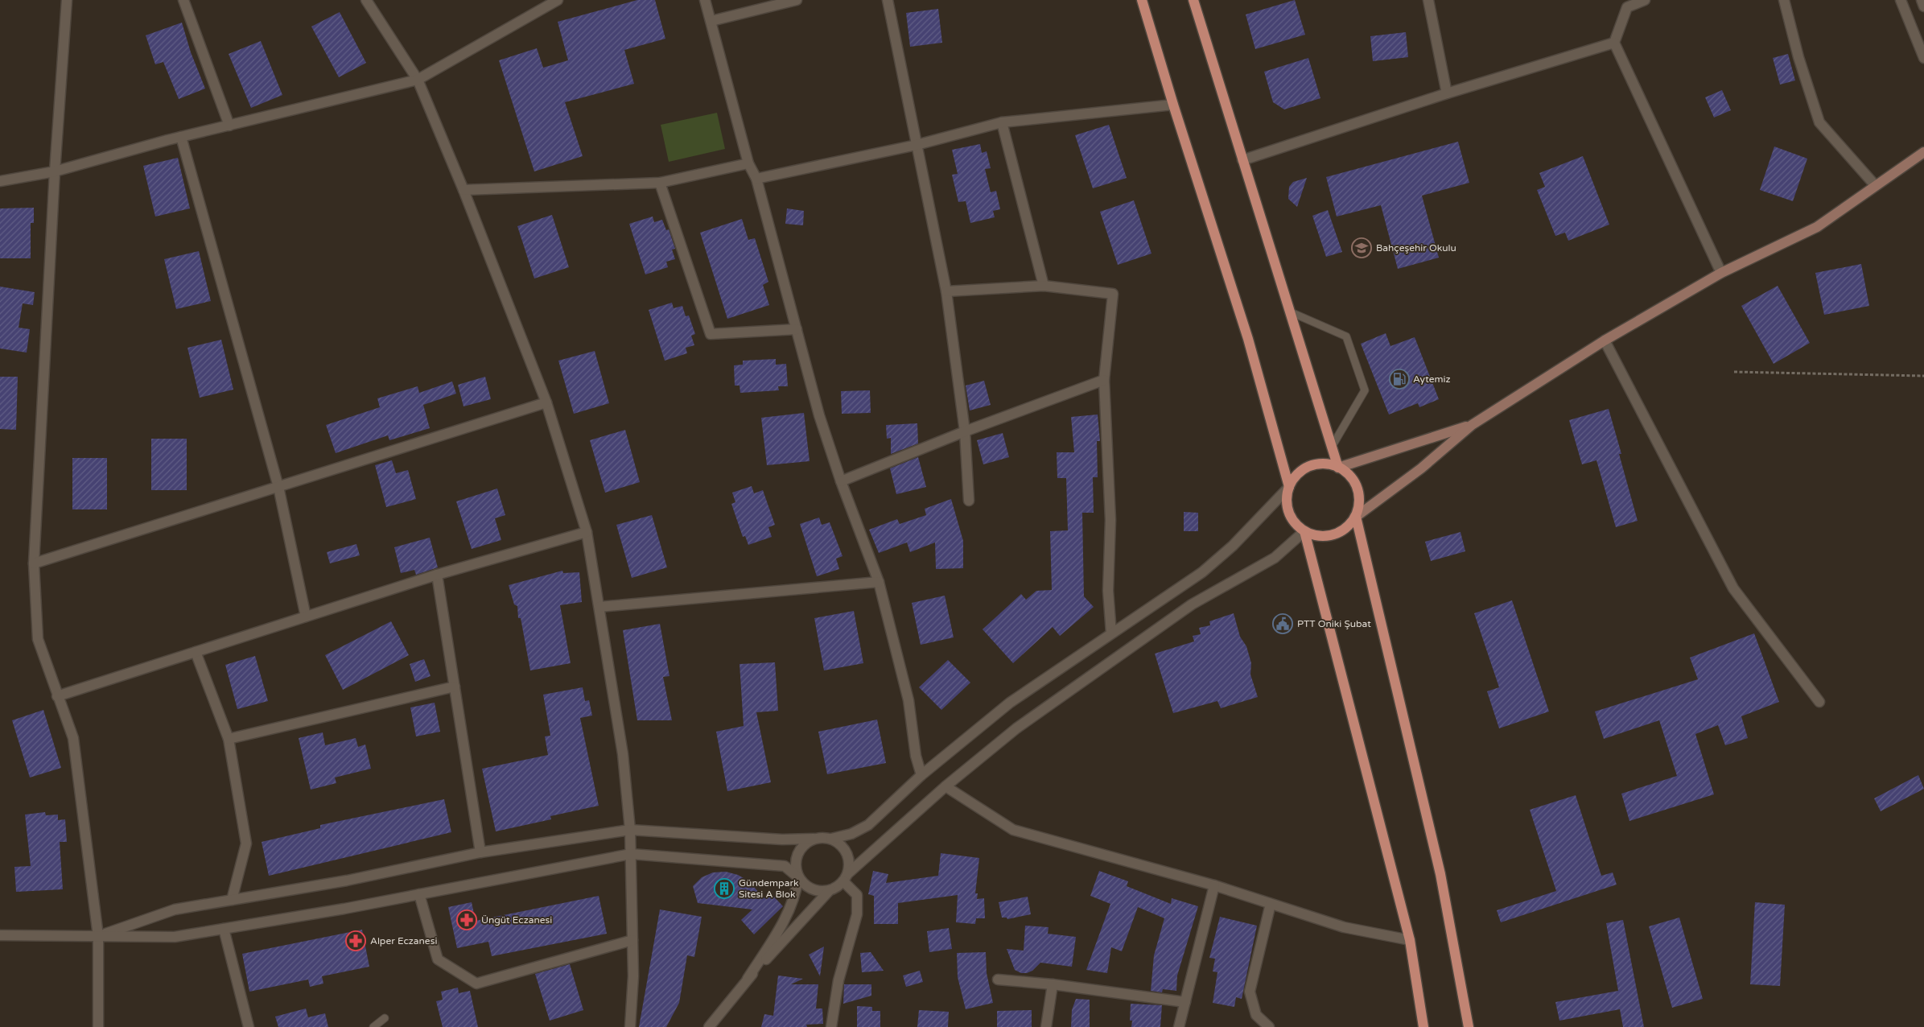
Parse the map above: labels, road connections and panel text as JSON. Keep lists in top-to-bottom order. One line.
{"places":{"school or university":["Bahçeşehir Okulu"],"fuel station":["Aytemiz"],"public building":["PTT Oniki Şubat"],"building":["Gündempark Sitesi A Blok"],"pharmacy":["Üngüt Eczanesi","Alper Eczanesi"]}}
